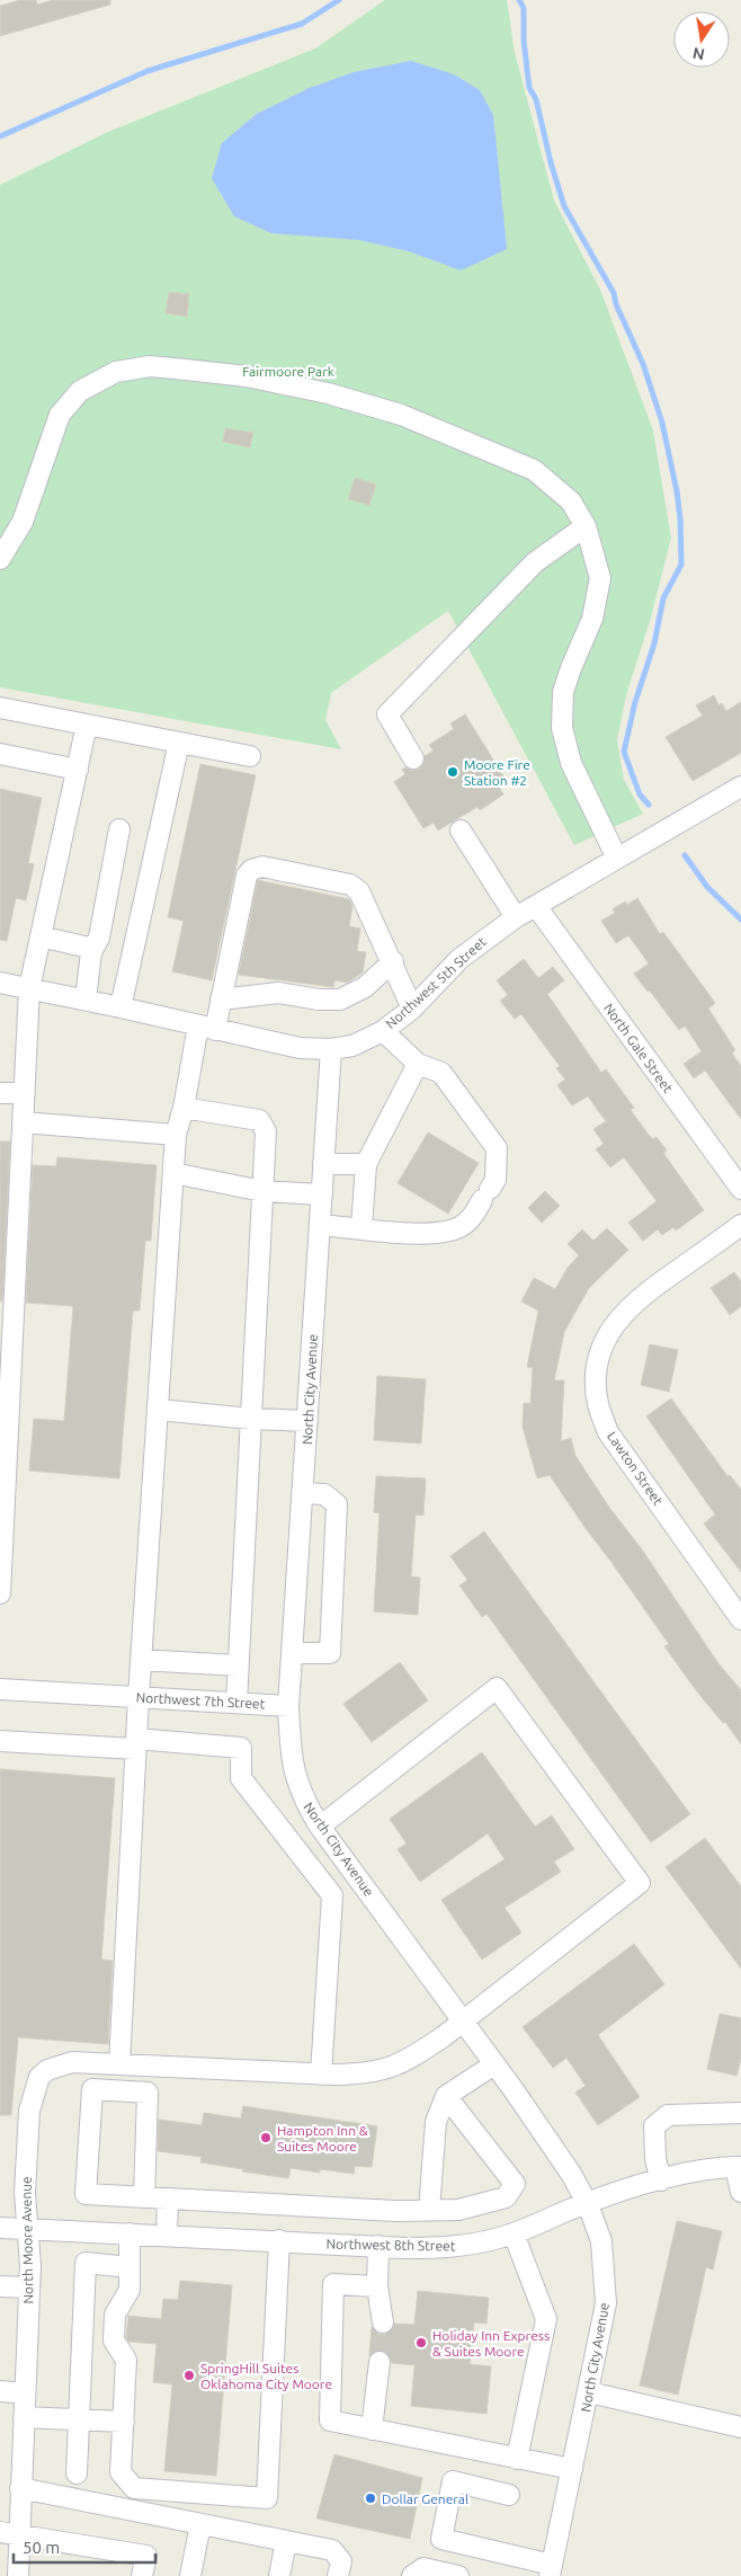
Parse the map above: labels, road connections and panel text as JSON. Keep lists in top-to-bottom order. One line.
{"streets":{"street":["Northwest 5th Street","North Gale Street","North City Avenue","Lawton Street","Northwest 7th Street","North Moore Avenue","Northwest 8th Street"]},"crossings":[["Northwest 5th Street","North Gale Street"],["Northwest 5th Street","North City Avenue"],["North City Avenue","Northwest 7th Street"],["North City Avenue","North Moore Avenue"],["North City Avenue","Northwest 8th Street"],["North Moore Avenue","Northwest 8th Street"]],"parks":["Fairmoore Park"],"places":["Moore Fire Station #2","Hampton Inn & Suites Moore","Holiday Inn Express & Suites Moore","SpringHill Suites Oklahoma City Moore","Dollar General"],"scale_bar":"50 m","north":"bottom"}
